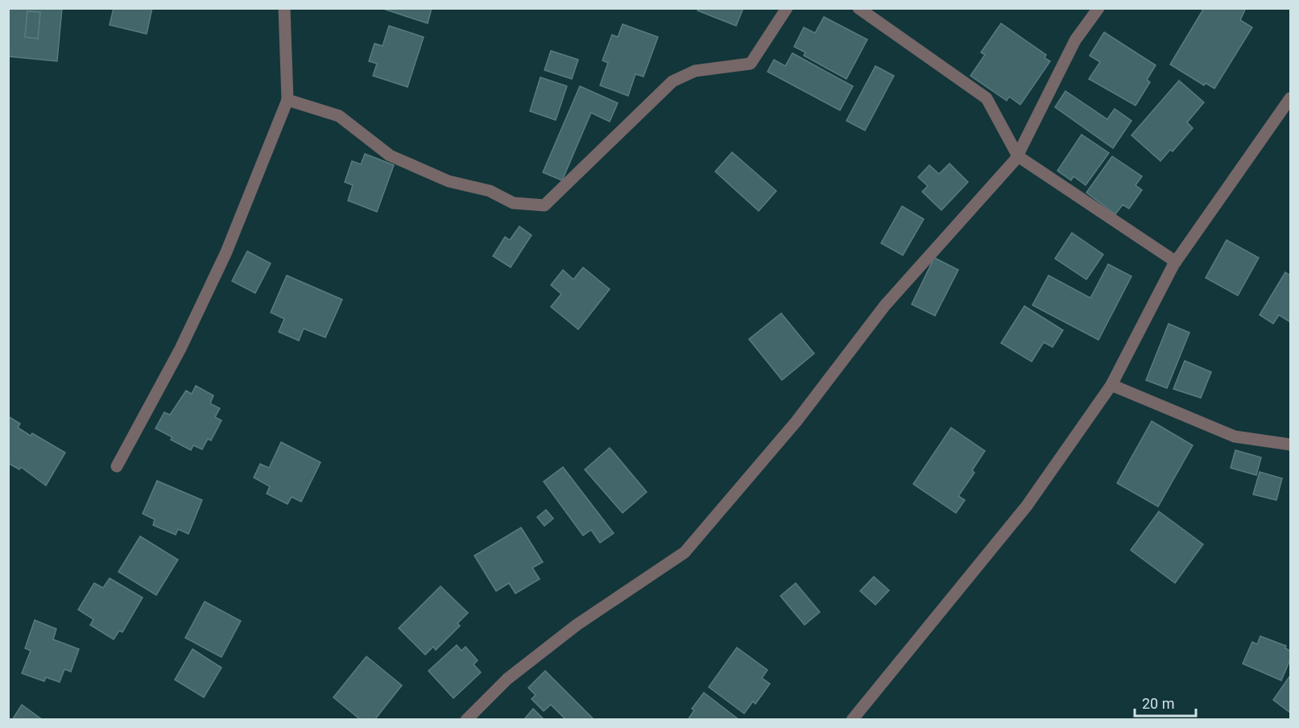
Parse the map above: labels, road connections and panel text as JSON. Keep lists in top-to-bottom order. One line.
{"scale_bar":"20 m"}
